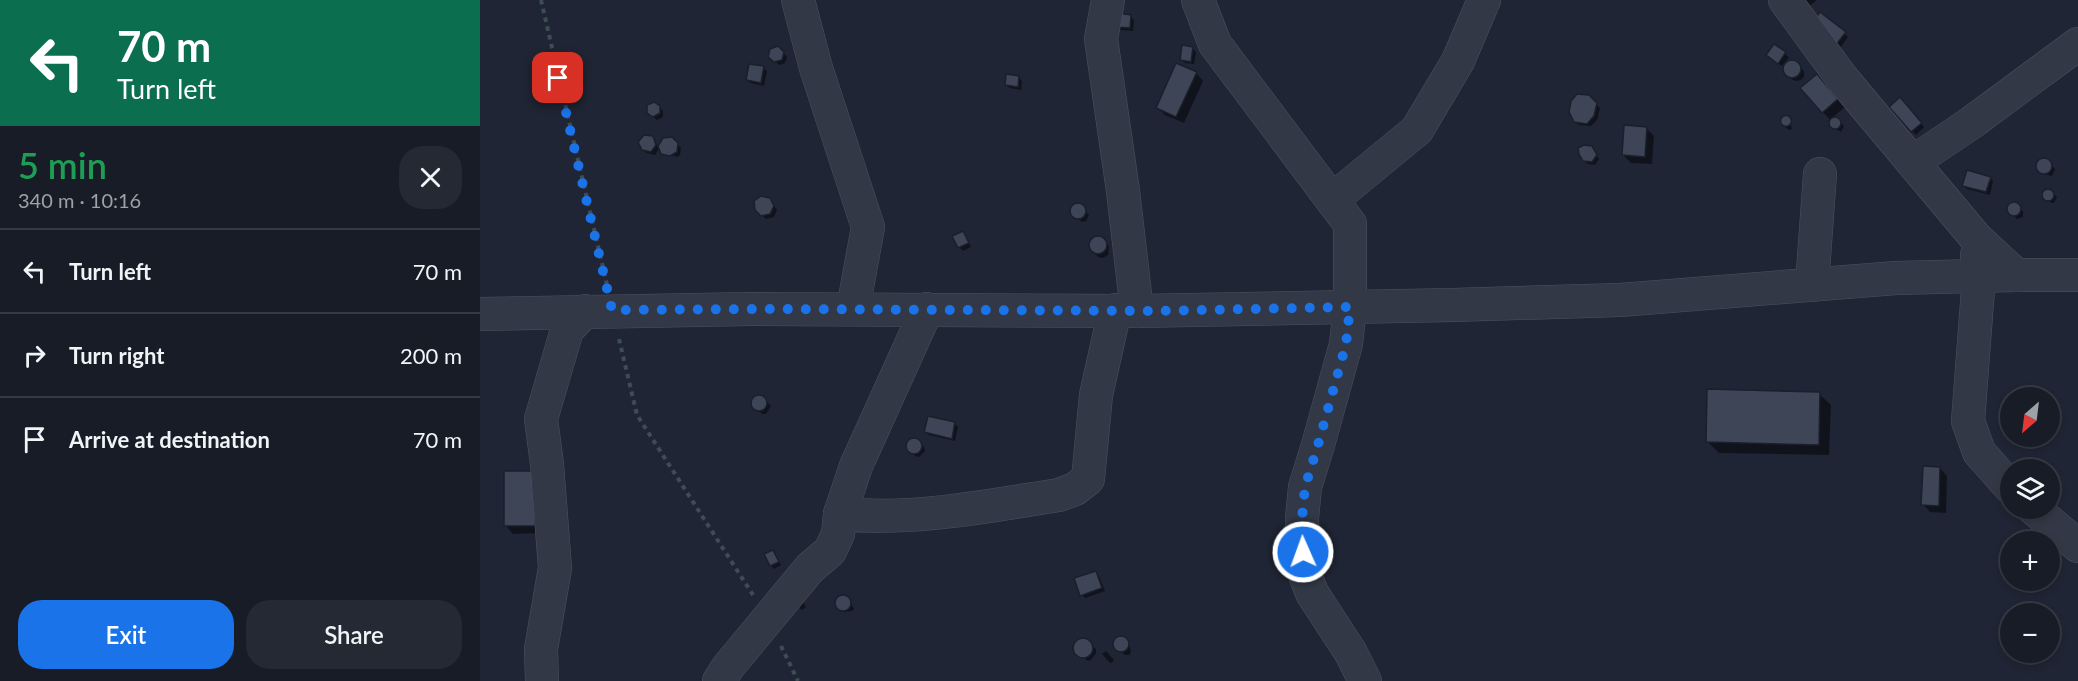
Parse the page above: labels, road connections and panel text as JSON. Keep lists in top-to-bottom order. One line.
{"north":"bottom left","page":{"turn":["70 m","Turn left"],"heading":["5 min","340 m · 10:16"],"list":[{"name":"Turn left","value":"70 m"},{"name":"Turn right","value":"200 m"},{"name":"Arrive at destination","value":"70 m"}],"map_buttons":["+","−"],"buttons":["Exit","Share"]}}
